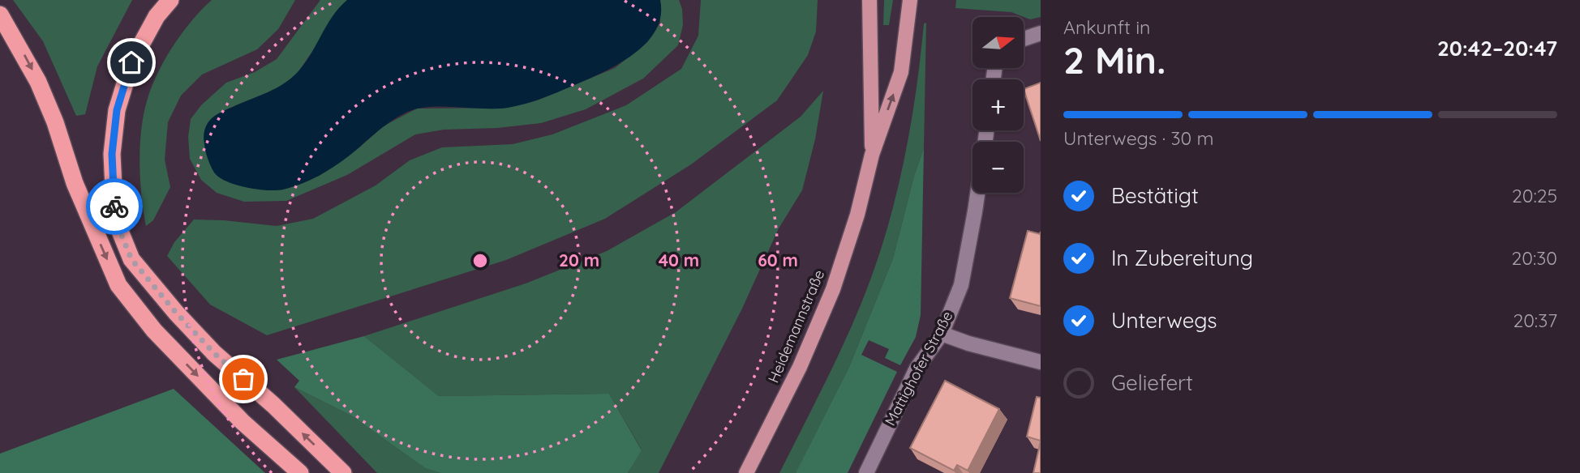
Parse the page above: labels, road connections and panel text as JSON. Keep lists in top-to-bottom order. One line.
{"streets":{"main road":["Heidemannstraße"],"street":["Mattighofer Straße"]},"north":"right","page":{"heading":["2 Min.","Ankunft in","20:42–20:47"],"map_buttons":["+","−"],"bar":"Unterwegs · 30 m","list":[["Bestätigt","20:25"],["In Zubereitung","20:30"],["Unterwegs","20:37"],"Geliefert"]},"rings":["20 m","40 m","60 m"]}
